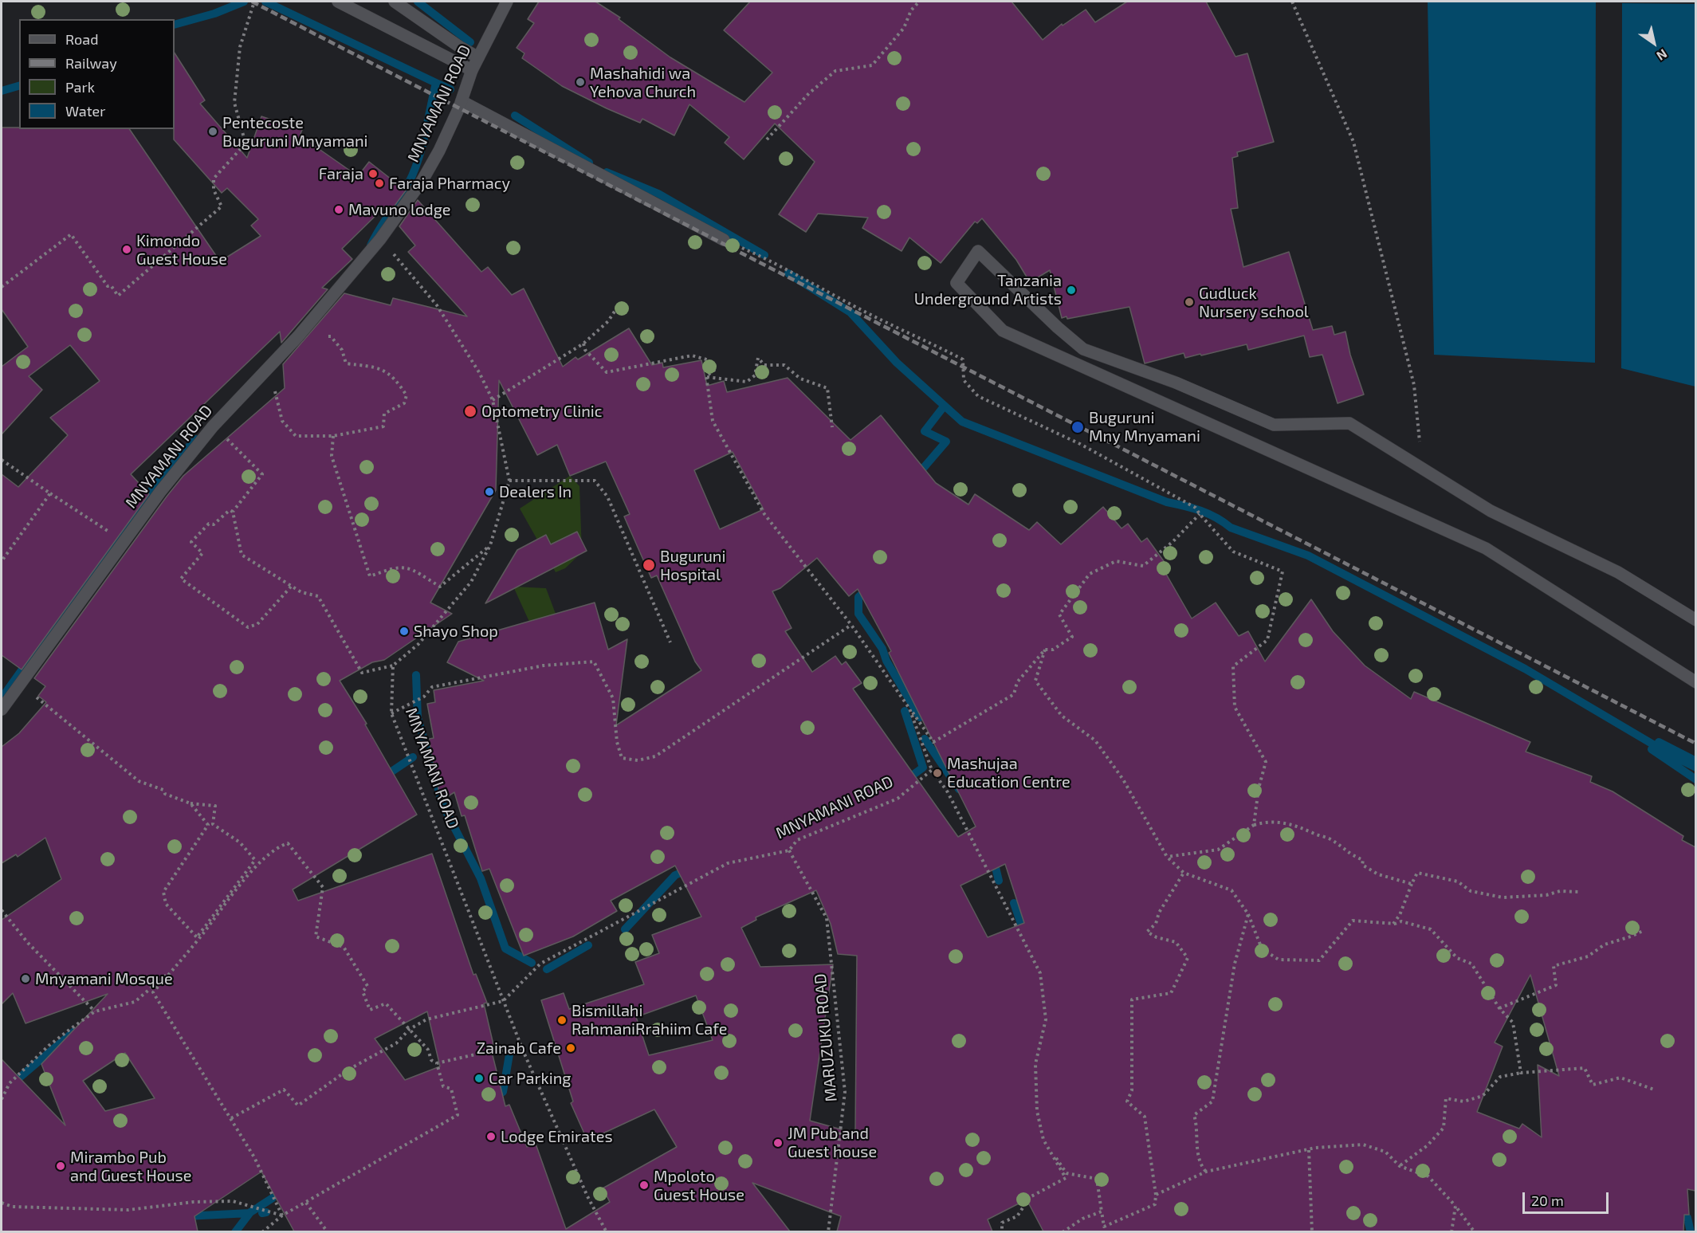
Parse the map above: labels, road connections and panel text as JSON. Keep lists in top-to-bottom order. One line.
{"streets":{"street":["MNYAMANI ROAD"],"path":["MARUZUKU ROAD"]},"crossings":[["MNYAMANI ROAD","MARUZUKU ROAD"]],"places":["Mashahidi wa Yehova Church","Pentecoste Buguruni Mnyamani","Faraja","Faraja Pharmacy","Mavuno lodge","Kimondo Guest House","Tanzania Underground Artists","Gudluck Nursery school","Optometry Clinic","Buguruni Mny Mnyamani","Dealers In","Buguruni Hospital","Shayo Shop","Mashujaa Education Centre","Mnyamani Mosque","Bismillahi RahmaniRrahiim Cafe","Zainab Cafe","Car Parking","Lodge Emirates","JM Pub and Guest house","Mirambo Pub and Guest House","Mpoloto Guest House"],"legend":["Road","Railway","Park","Water"],"scale_bar":"20 m","north":"bottom right"}
